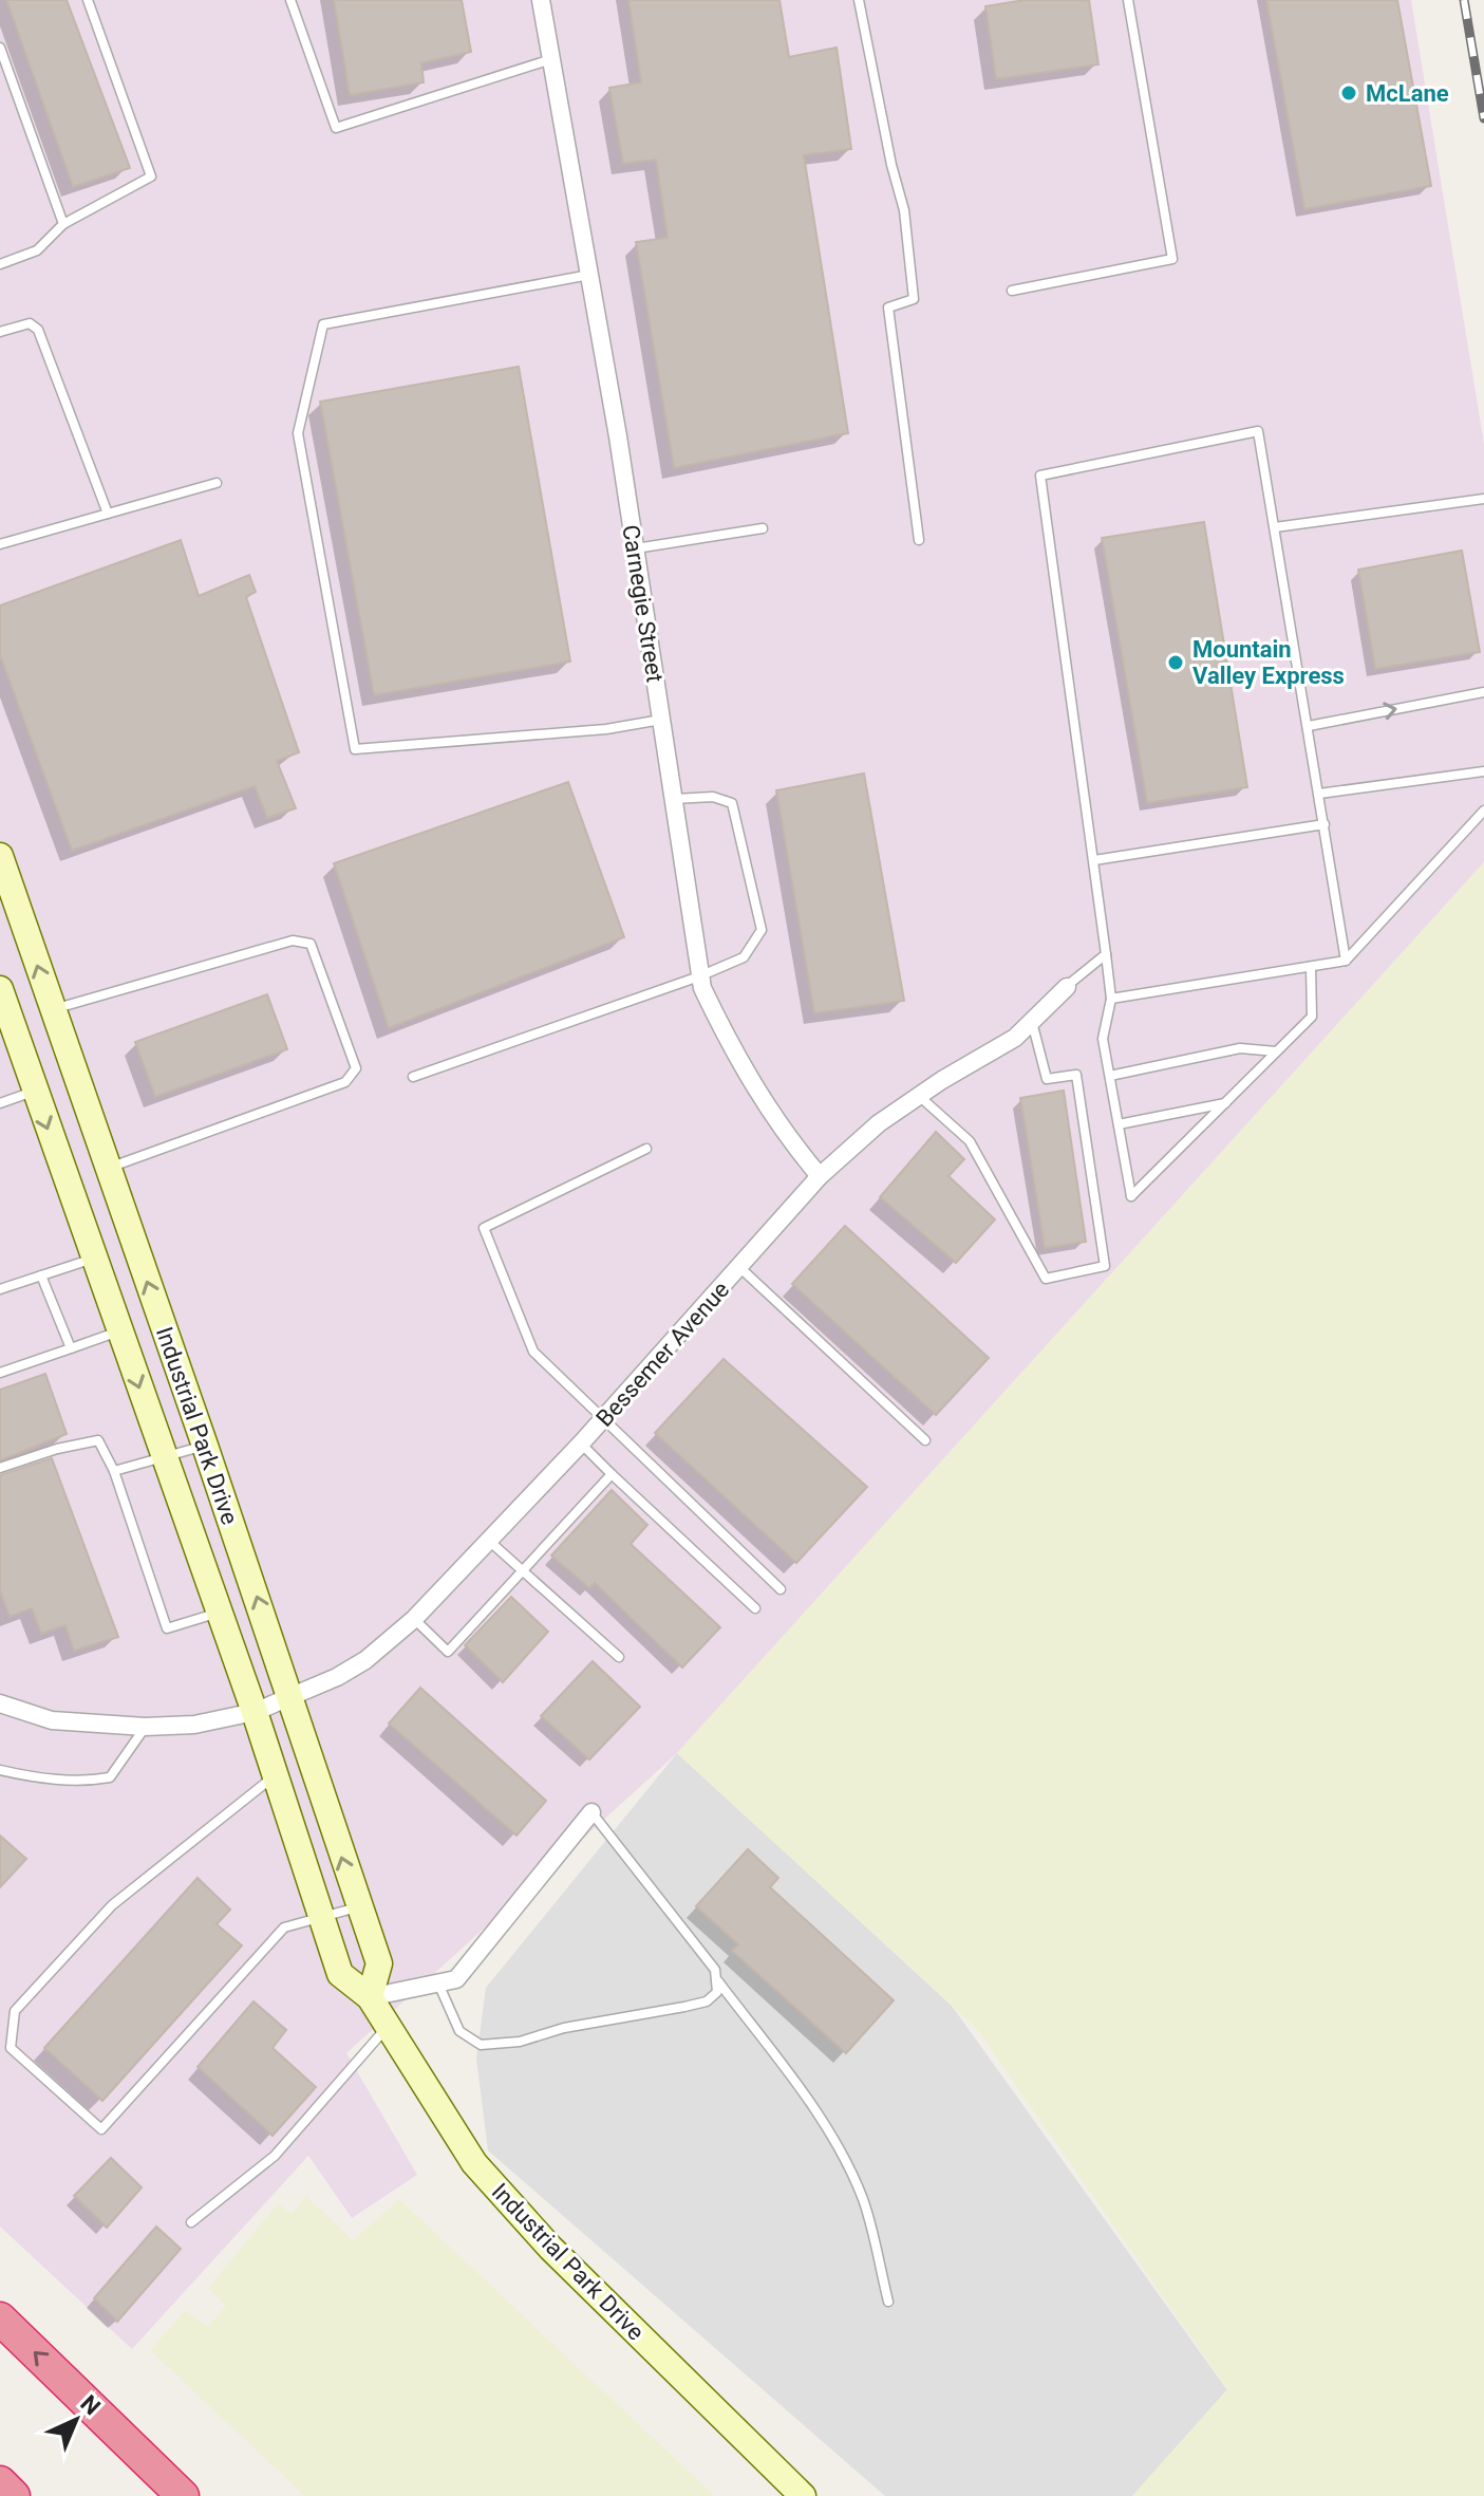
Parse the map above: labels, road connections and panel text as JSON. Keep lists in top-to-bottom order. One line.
{"streets":{"street":["Carnegie Street","Bessemer Avenue","Industrial Park Drive"]},"crossings":[["Carnegie Street","Bessemer Avenue"],["Bessemer Avenue","Industrial Park Drive"]],"places":["McLane","Mountain Valley Express"],"north":"top right"}
